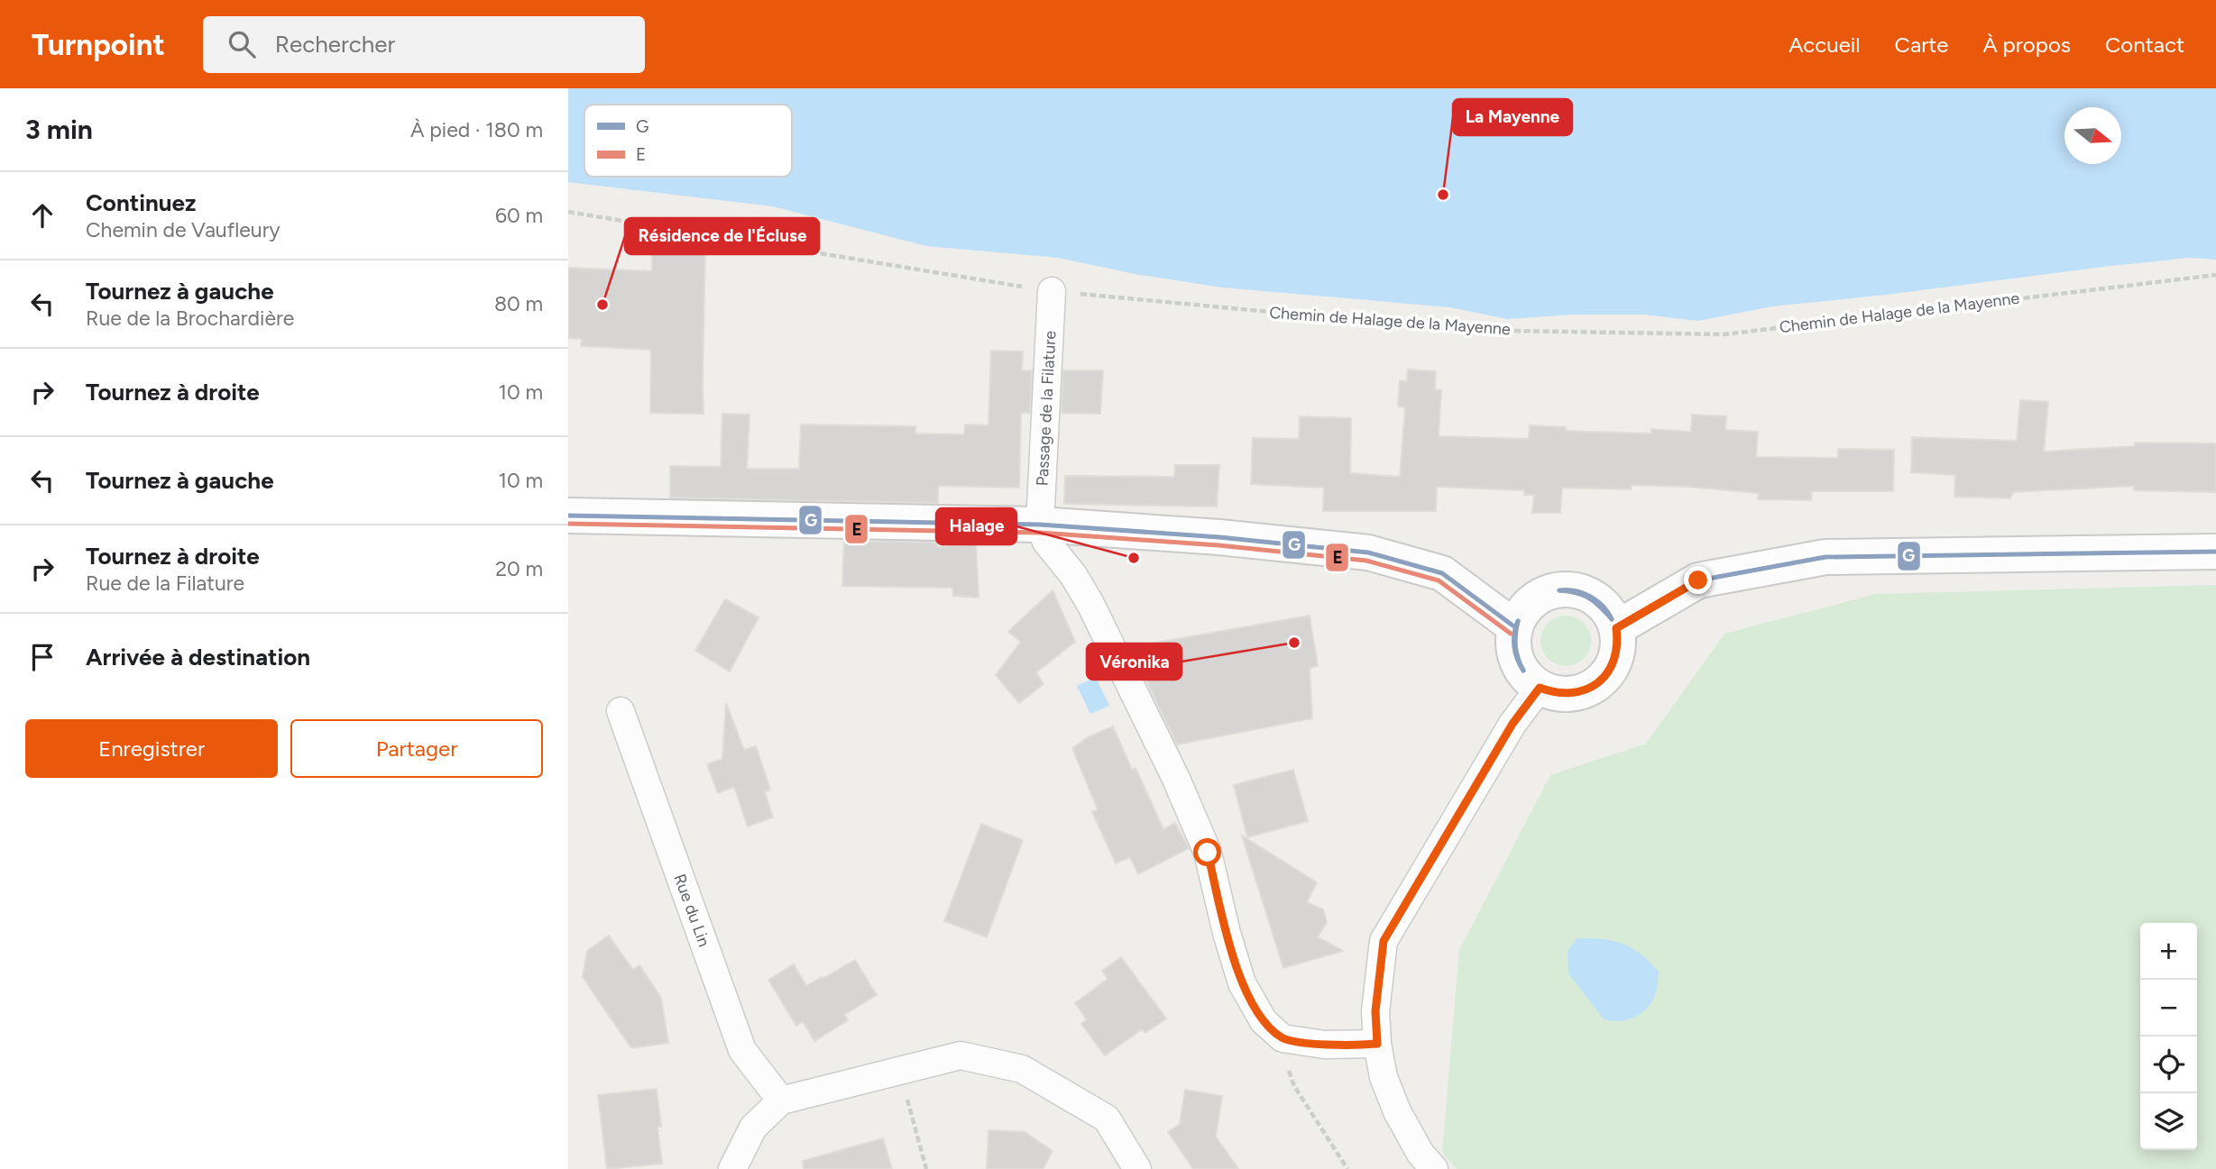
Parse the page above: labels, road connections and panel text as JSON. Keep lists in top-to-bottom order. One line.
{"streets":{"street":["Passage de la Filature","Rue du Lin"],"path":["Chemin de Halage de la Mayenne"]},"crossings":[["Chemin de Halage de la Mayenne","Passage de la Filature"]],"places":["La Mayenne","Résidence de l'Écluse","Halage","Véronika"],"lines":["transit line G","transit line E"],"legend":["G","E"],"north":"right","page":{"header":"Turnpoint","search":"Rechercher","nav":["Accueil","Carte","À propos","Contact"],"heading":["3 min","À pied · 180 m"],"list":[["Continuez","Chemin de Vaufleury","60 m"],["Tournez à gauche","Rue de la Brochardière","80 m"],["Tournez à droite","10 m"],["Tournez à gauche","10 m"],["Tournez à droite","Rue de la Filature","20 m"],"Arrivée à destination"],"buttons":["Enregistrer","Partager"],"map_buttons":["+","−"]}}
